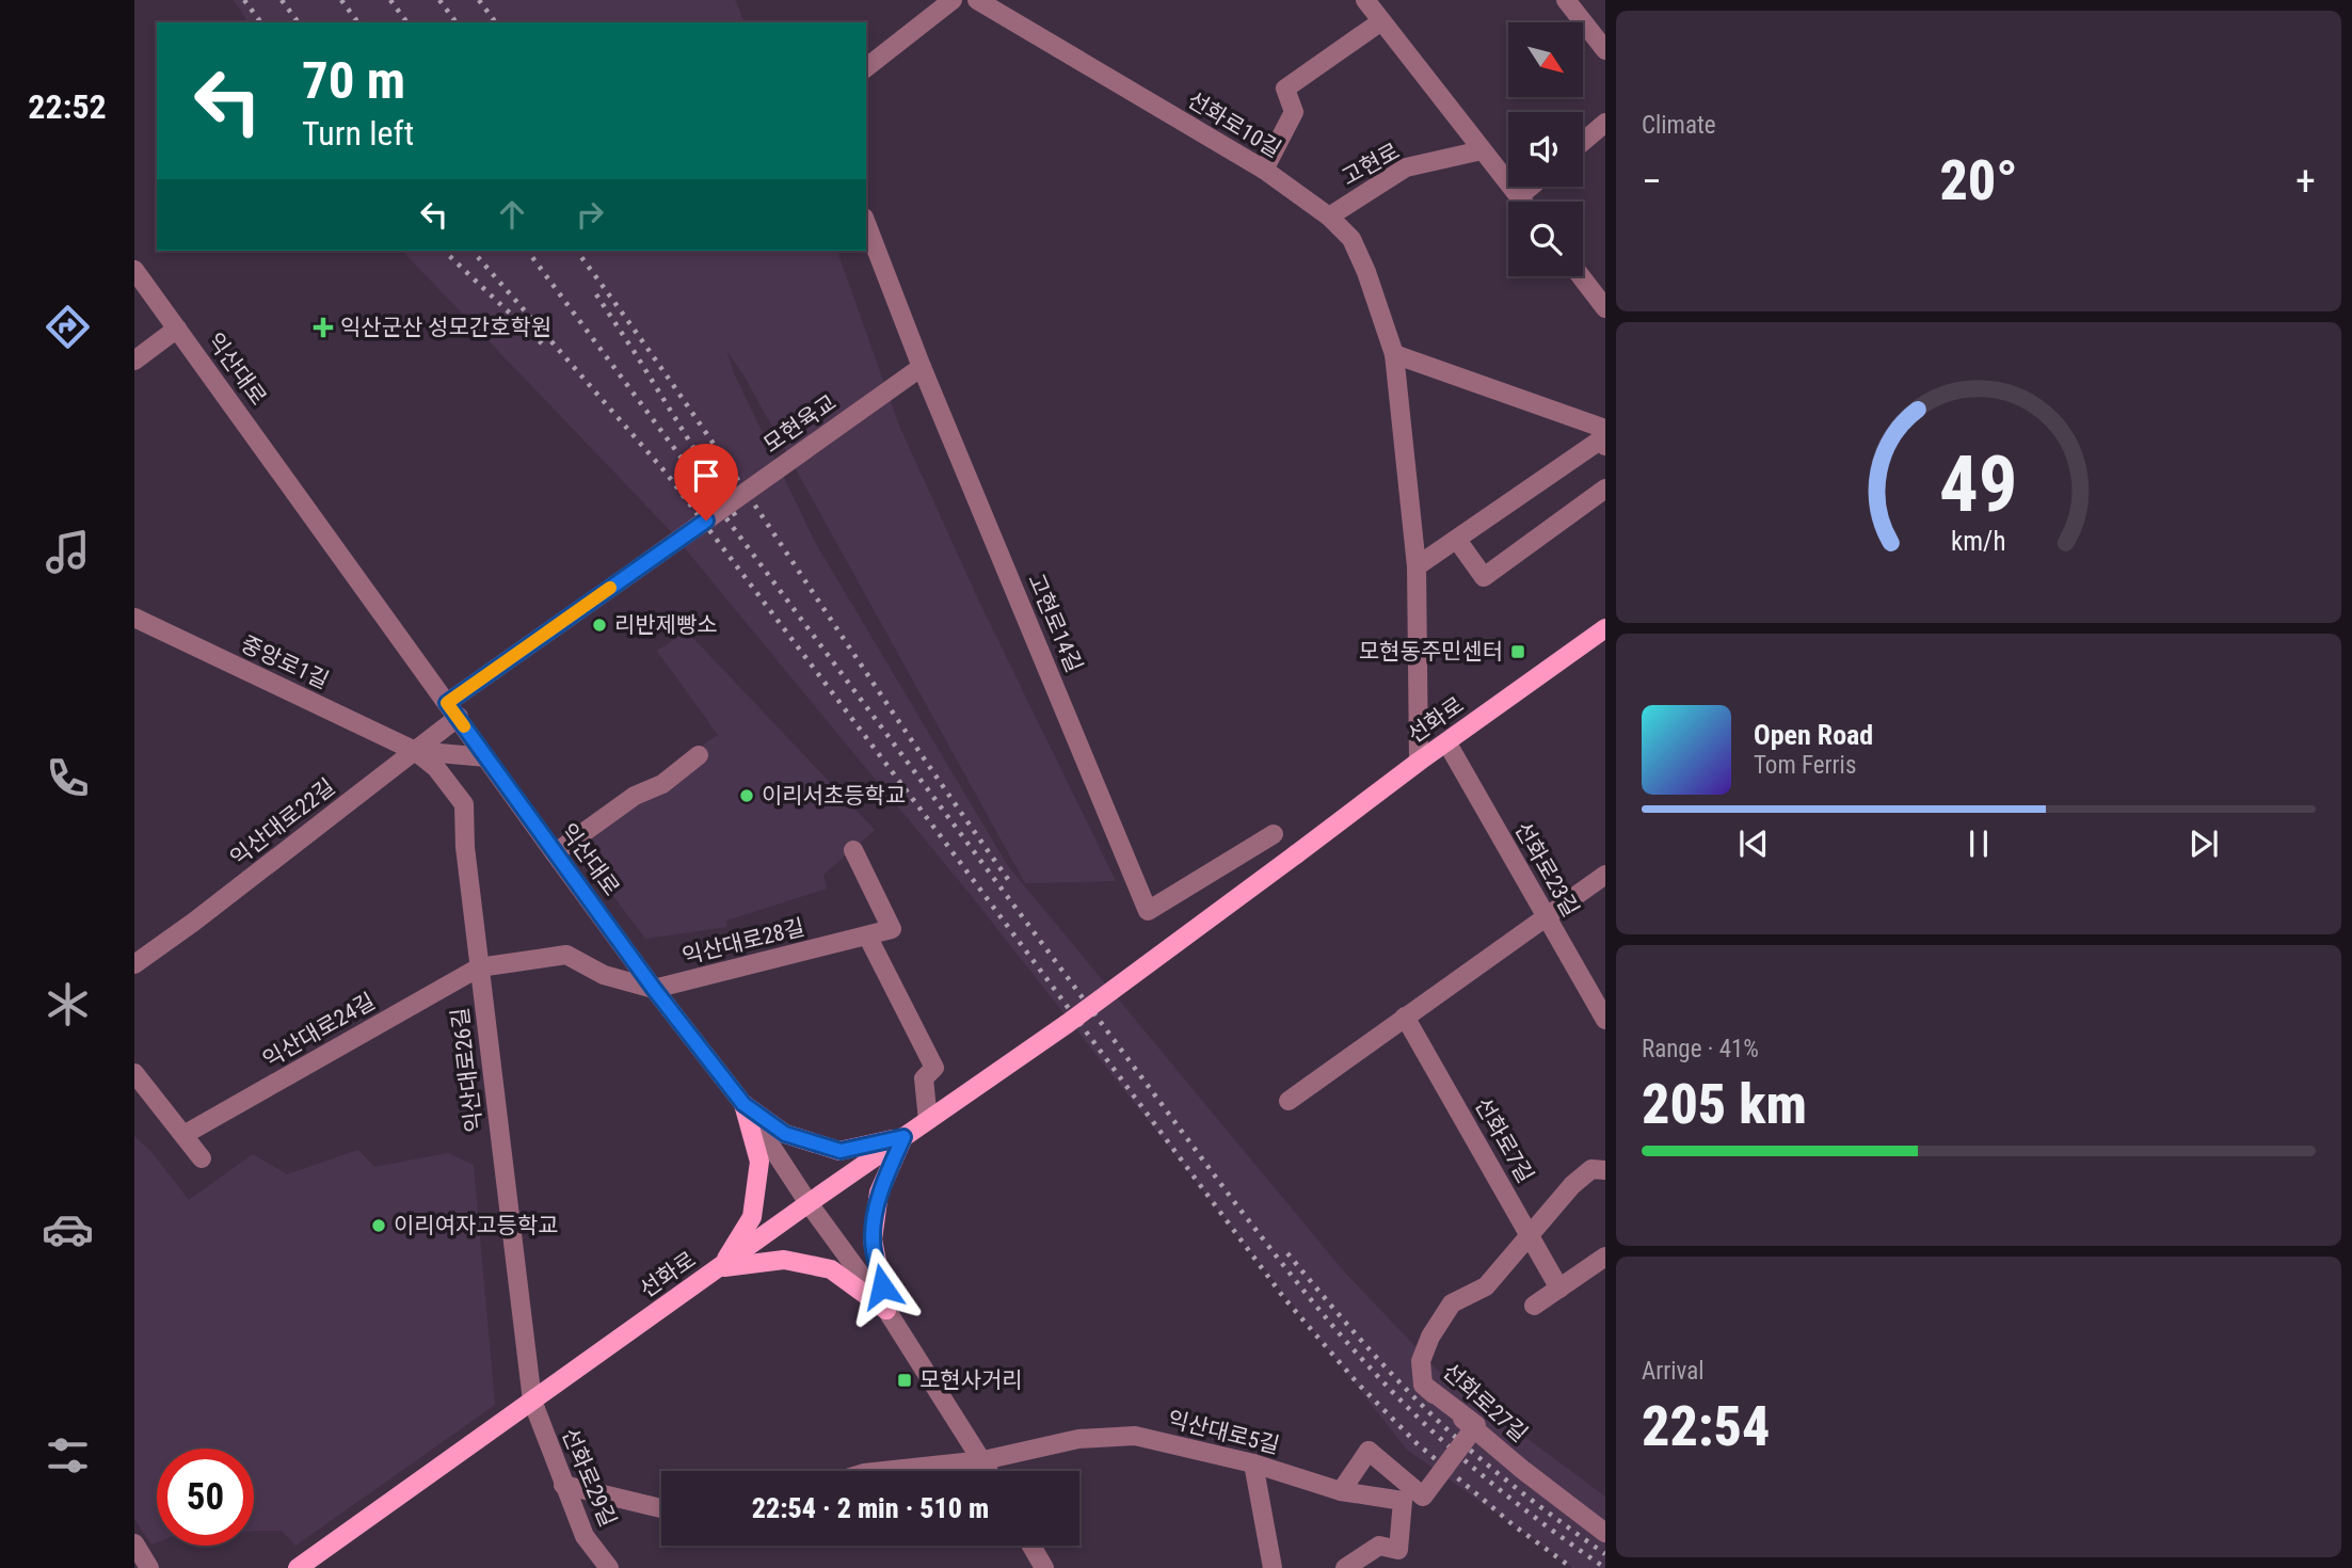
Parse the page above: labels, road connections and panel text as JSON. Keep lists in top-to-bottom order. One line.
{"streets":{"main road":["선화로"],"street":["선화로10길","고현로","익산대로","모현육교","고현로14길","중앙로1길","익산대로22길","선화로23길","익산대로28길","익산대로24길","익산대로26길","선화로7길","선화로27길","익산대로5길","선화로29길"]},"crossings":[["선화로10길","고현로"],["선화로10길","선화로"],["익산대로","모현육교"],["익산대로","선화로"],["익산대로","익산대로22길"],["익산대로","익산대로28길"],["익산대로","익산대로5길"],["모현육교","고현로14길"],["모현육교","익산대로22길"],["중앙로1길","익산대로22길"],["중앙로1길","익산대로26길"],["선화로","선화로23길"],["선화로","익산대로26길"],["선화로","선화로29길"],["익산대로22길","익산대로26길"],["익산대로28길","익산대로24길"],["익산대로28길","익산대로26길"],["익산대로24길","익산대로26길"],["익산대로26길","선화로29길"],["선화로7길","선화로27길"]],"places":{"health":["익산군산 성모간호학원"],"other":["리반제빵소","이리서초등학교","이리여자고등학교"],"transit":["모현동주민센터","모현사거리"]},"north":"bottom right","page":{"tabs":"22:52","tile":["Climate",["Range · 41%","205 km"],["Arrival","22:54"]],"turn":["70 m","Turn left"],"heat":["−","20°","+"],"song":["Open Road","Tom Ferris"],"limit":"50","trip":"22:54 · 2 min · 510 m","gauge":["49","km/h"]}}
